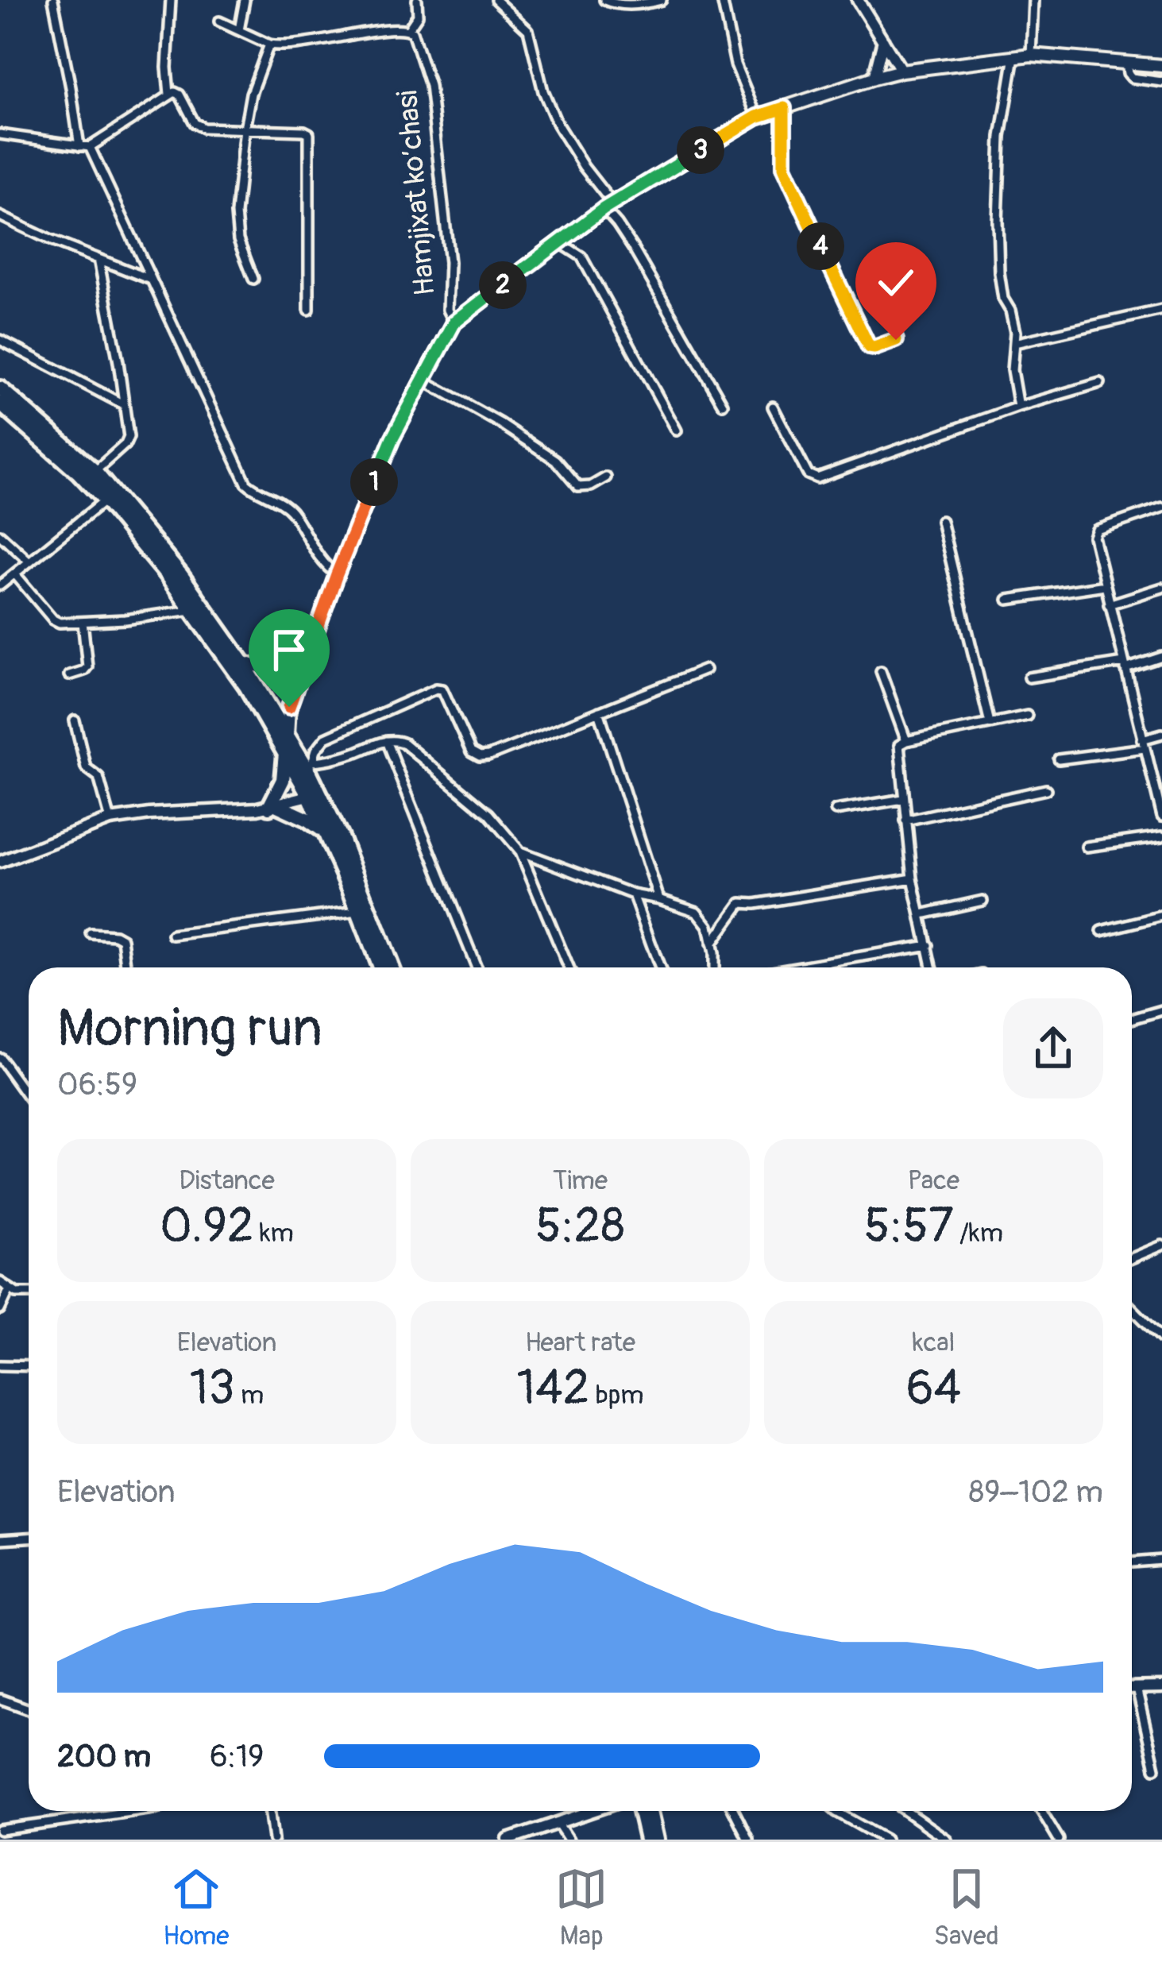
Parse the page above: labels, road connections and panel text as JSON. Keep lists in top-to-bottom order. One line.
{"streets":{"street":["Hamjixat ko’chasi"]},"page":{"pins":["3","4","2","1"],"heading":["Morning run","06:59"],"stats":[["Distance","0.92 km"],["Time","5:28"],["Pace","5:57 /km"],["Elevation","13 m"],["Heart rate","142 bpm"],["kcal","64"]],"chart":["Elevation","89–102 m"],"list":[{"name":"200 m","note":"6:19"}],"tabs":["Home","Map","Saved"]}}
